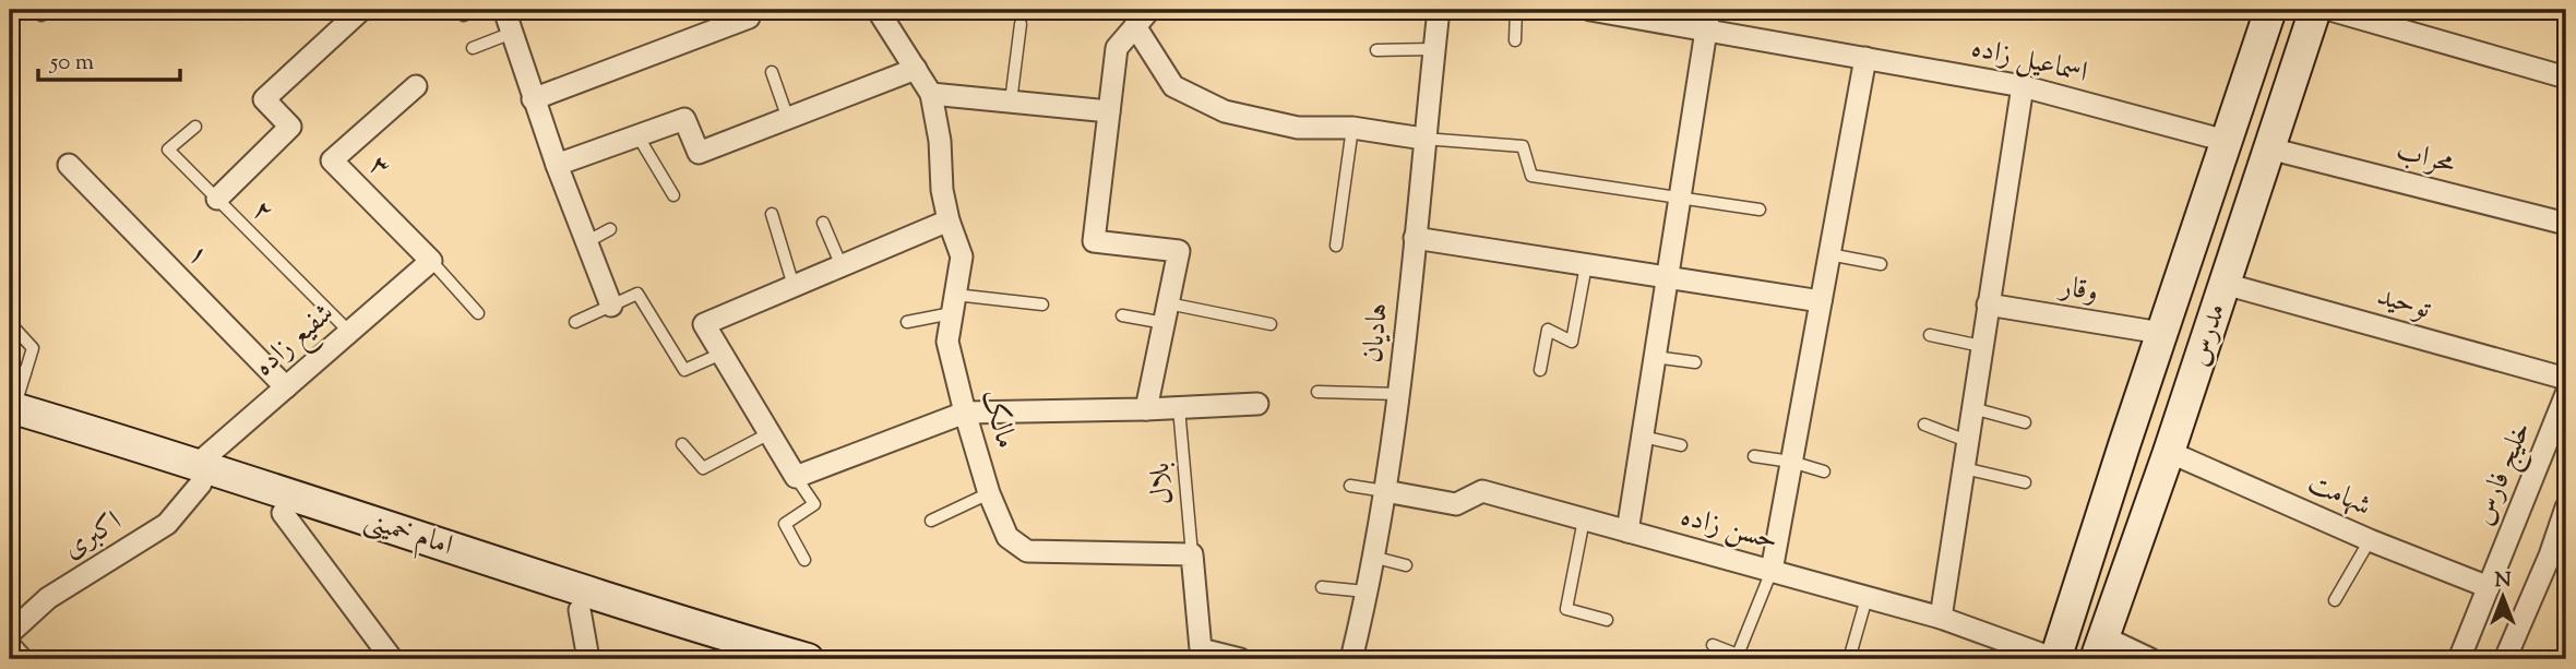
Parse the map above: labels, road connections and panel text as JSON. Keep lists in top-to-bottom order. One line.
{"streets":{"street":["اسماعیل زاده","محراب","۳","۱","وقار","توحید","هادیان","مدرس","شفیع زاده","مالک","خلیج فارس","شهامت","حسن زاده","امام خمینی","اکبری"],"lane":["۲","بلال"]},"crossings":[["اسماعیل زاده","مدرس"],["محراب","مدرس"],["۳","شفیع زاده"],["۲","شفیع زاده"],["۱","شفیع زاده"],["وقار","مدرس"],["توحید","مدرس"],["هادیان","حسن زاده"],["مدرس","شهامت"],["مدرس","حسن زاده"],["شفیع زاده","امام خمینی"],["شفیع زاده","اکبری"],["مالک","بلال"],["خلیج فارس","شهامت"],["امام خمینی","اکبری"]],"scale_bar":"50 m","north":"top"}
